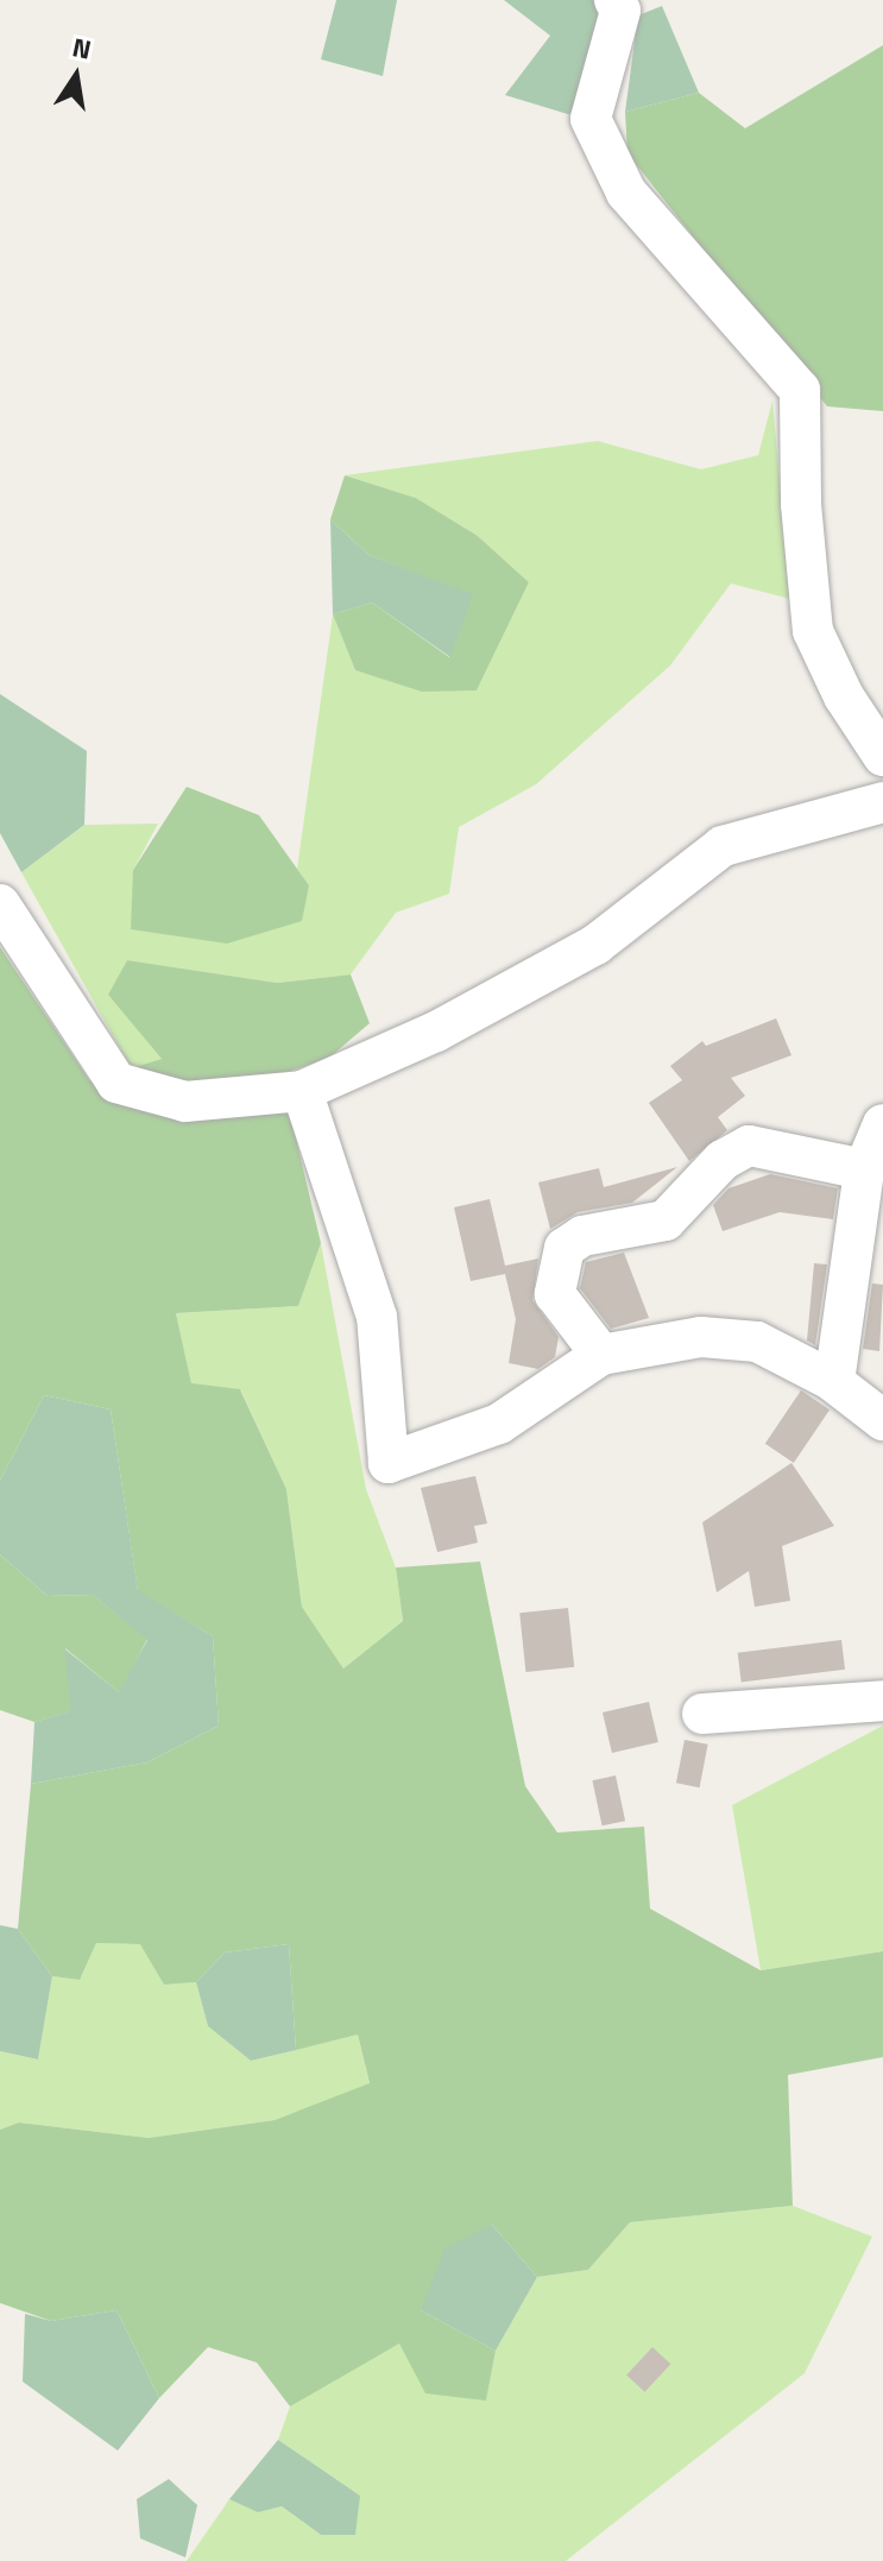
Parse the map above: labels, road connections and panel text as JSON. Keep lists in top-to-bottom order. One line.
{"north":"top"}
